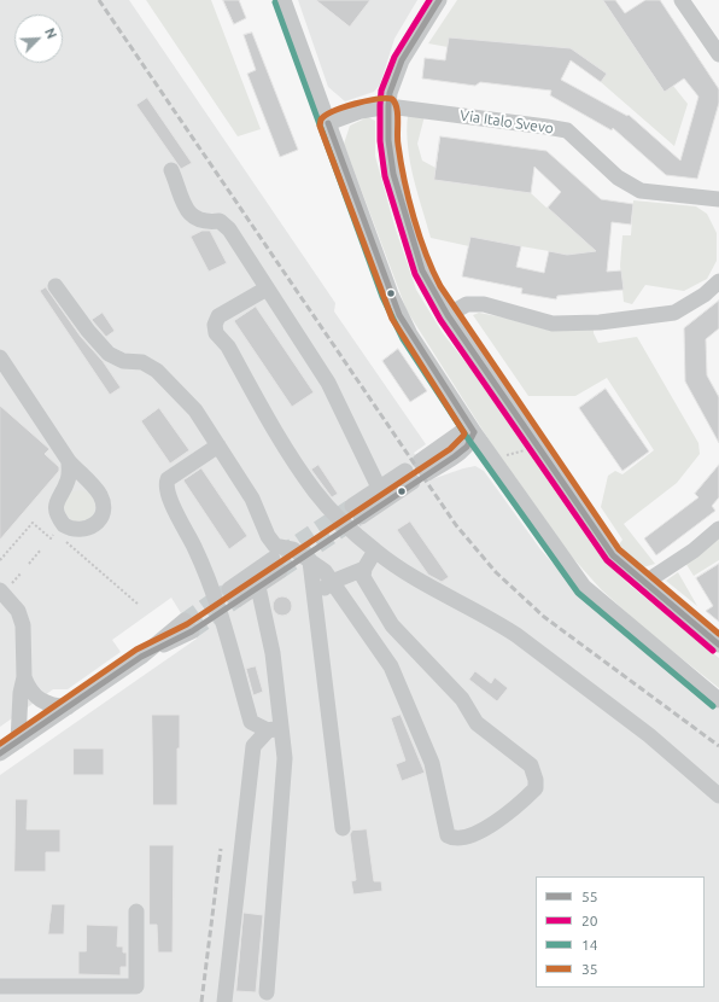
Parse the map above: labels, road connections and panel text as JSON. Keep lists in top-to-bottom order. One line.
{"streets":{"street":["Via Italo Svevo"]},"lines":["transit line 55","transit line 20","transit line 14","transit line 35"],"legend":["55","20","14","35"],"north":"top right"}
